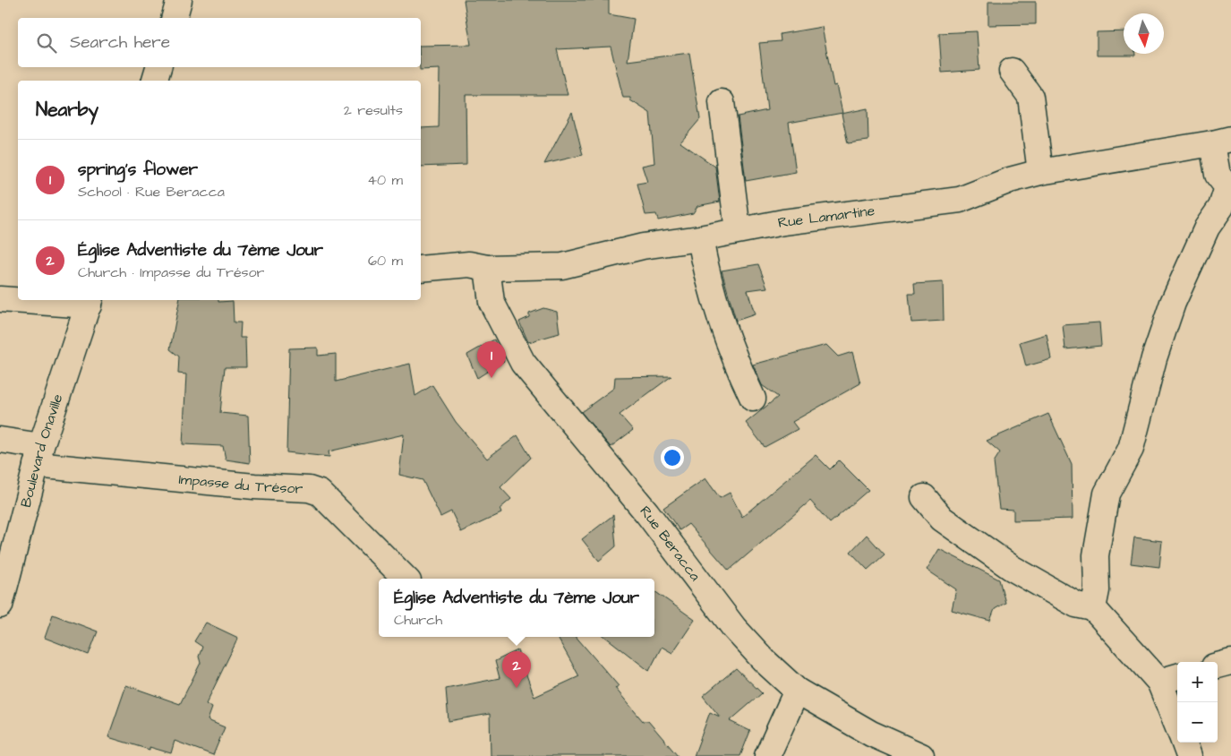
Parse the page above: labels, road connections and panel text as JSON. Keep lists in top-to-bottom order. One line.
{"streets":{"street":["Rue Lamartine","Boulevard Onaville","Impasse du Trésor","Rue Beracca"]},"crossings":[["Rue Lamartine","Rue Beracca"],["Boulevard Onaville","Impasse du Trésor"]],"north":"bottom","page":{"search":"Search here","heading":["Nearby","2 results"],"list":[{"mark":"1","name":"spring's flower","note":"School · Rue Beracca","value":"40 m"},{"mark":"2","name":"Église Adventiste du 7ème Jour","note":"Church · Impasse du Trésor","value":"60 m"}],"pins":["1","2"],"popup":["Église Adventiste du 7ème Jour","Church"],"map_buttons":["+","−"]}}
